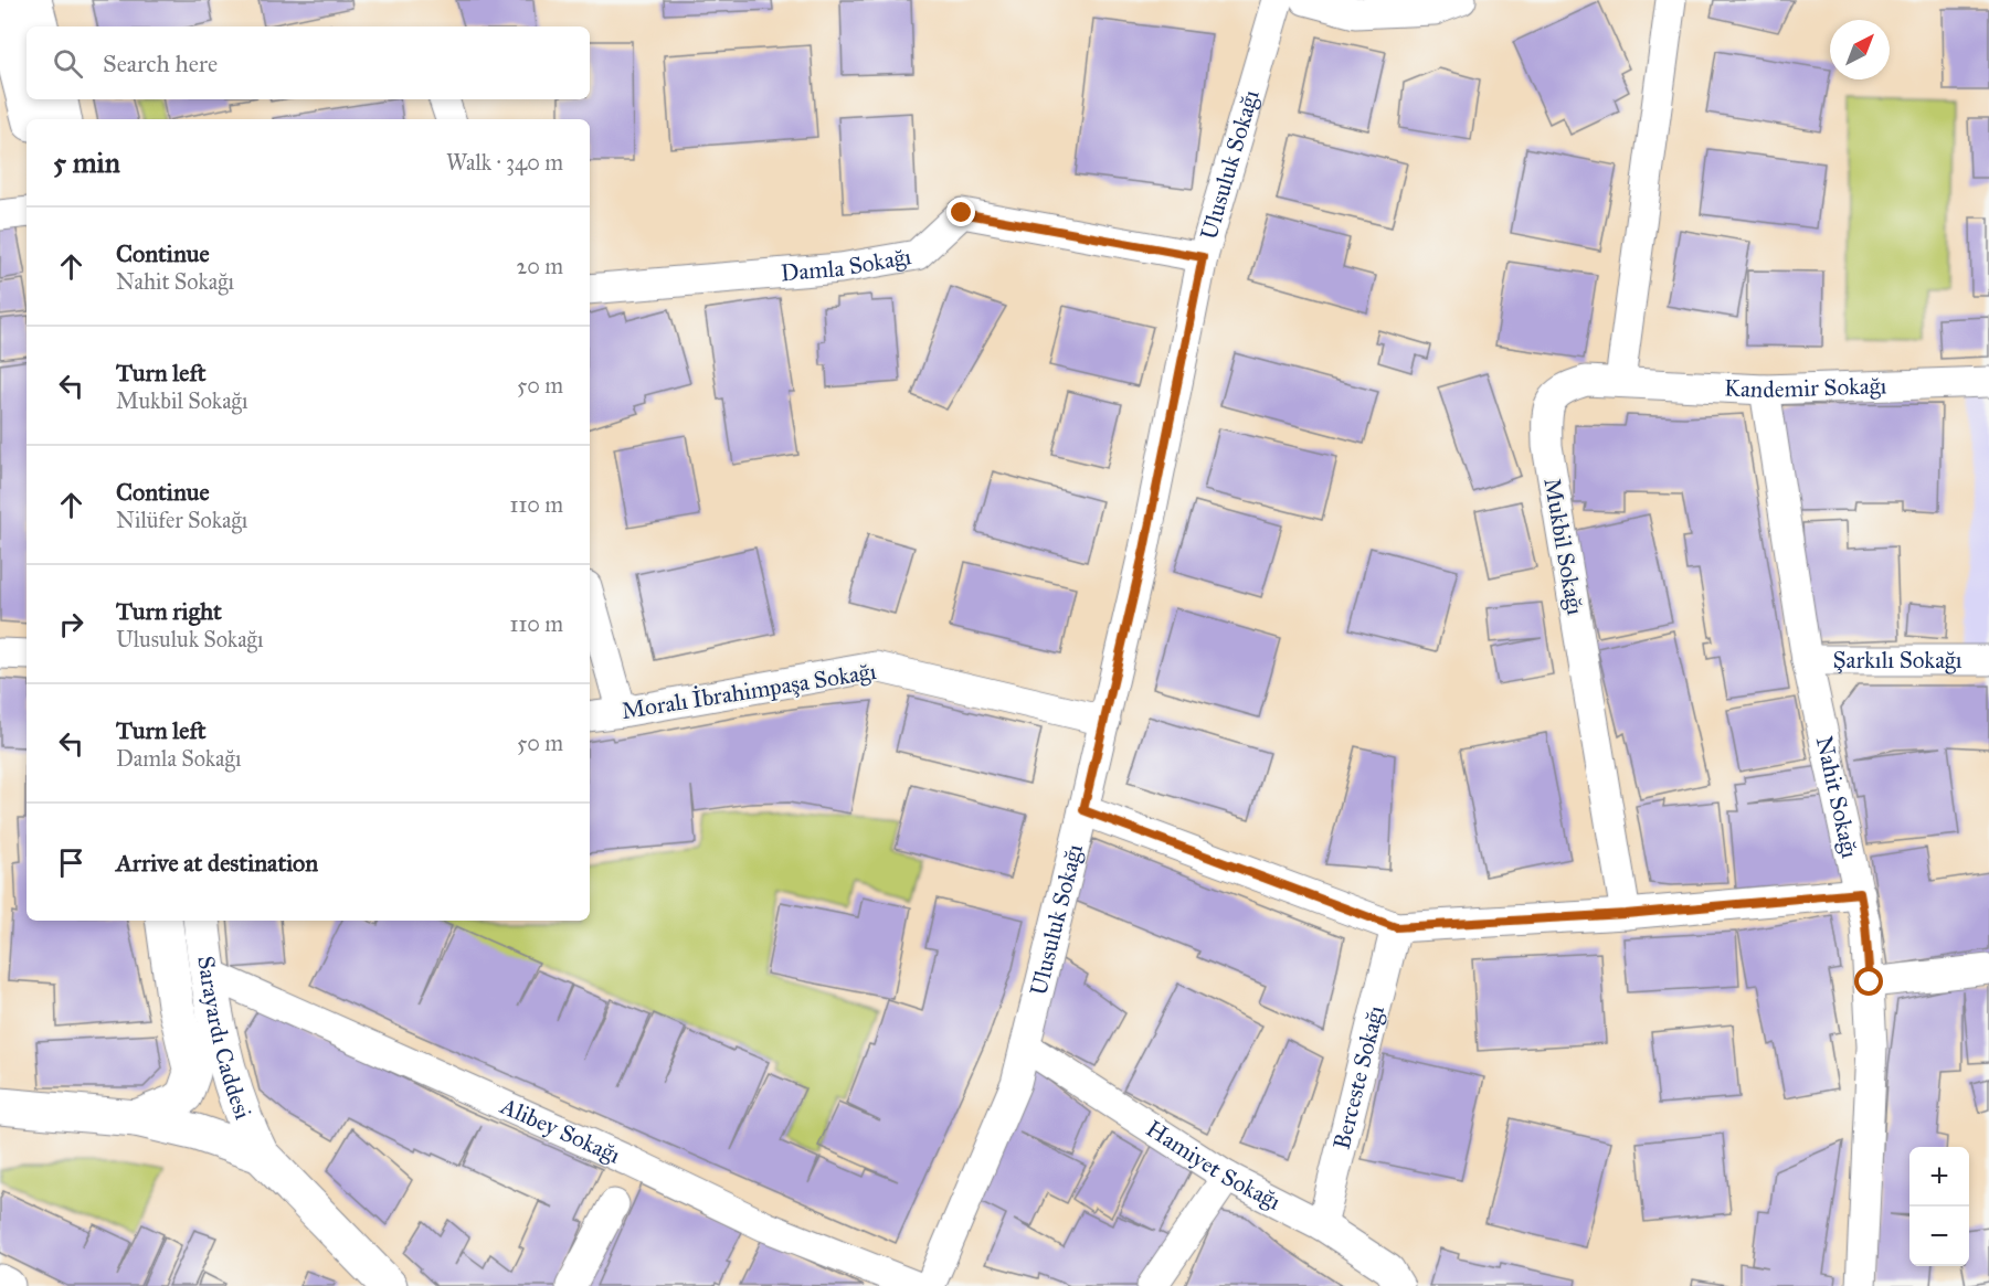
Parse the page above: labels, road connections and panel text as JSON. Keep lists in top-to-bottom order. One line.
{"streets":{"main road":["Sarayardı Caddesi"],"street":["Ulusuluk Sokağı","Damla Sokağı","Kandemir Sokağı","Mukbil Sokağı","Şarkılı Sokağı","Moralı İbrahimpaşa Sokağı","Nahit Sokağı","Berceste Sokağı","Alibey Sokağı","Hamiyet Sokağı"]},"crossings":[["Ulusuluk Sokağı","Damla Sokağı"],["Ulusuluk Sokağı","Moralı İbrahimpaşa Sokağı"],["Ulusuluk Sokağı","Hamiyet Sokağı"],["Kandemir Sokağı","Mukbil Sokağı"],["Kandemir Sokağı","Nahit Sokağı"],["Şarkılı Sokağı","Nahit Sokağı"],["Sarayardı Caddesi","Alibey Sokağı"],["Berceste Sokağı","Hamiyet Sokağı"]],"north":"top right","page":{"search":"Search here","heading":["5 min","Walk · 340 m"],"list":[["Continue","Nahit Sokağı","20 m"],["Turn left","Mukbil Sokağı","50 m"],["Continue","Nilüfer Sokağı","110 m"],["Turn right","Ulusuluk Sokağı","110 m"],["Turn left","Damla Sokağı","50 m"],"Arrive at destination"],"map_buttons":["+","−"]}}
